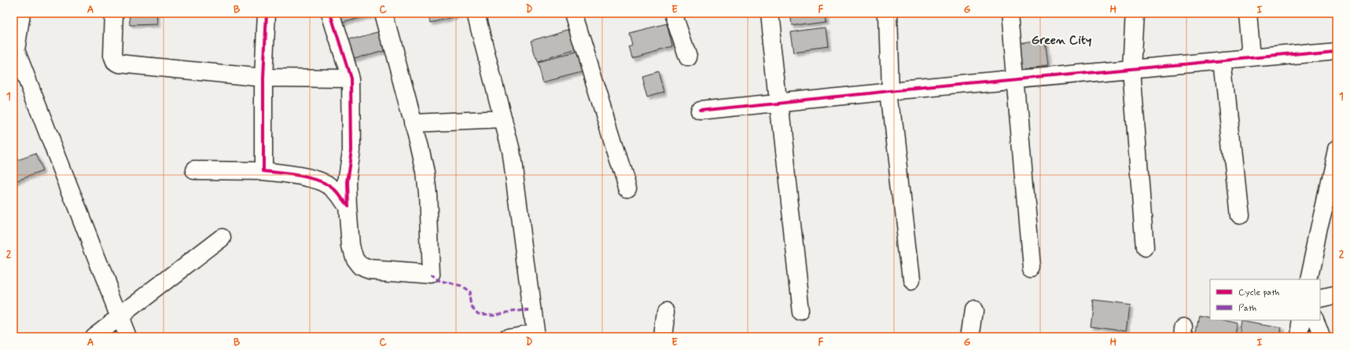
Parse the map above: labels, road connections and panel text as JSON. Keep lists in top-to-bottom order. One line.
{"districts":["Green City"],"legend":["Cycle path","Path"],"grid":{"columns":["A","B","C","D","E","F","G","H","I"],"rows":["1","2"]}}
